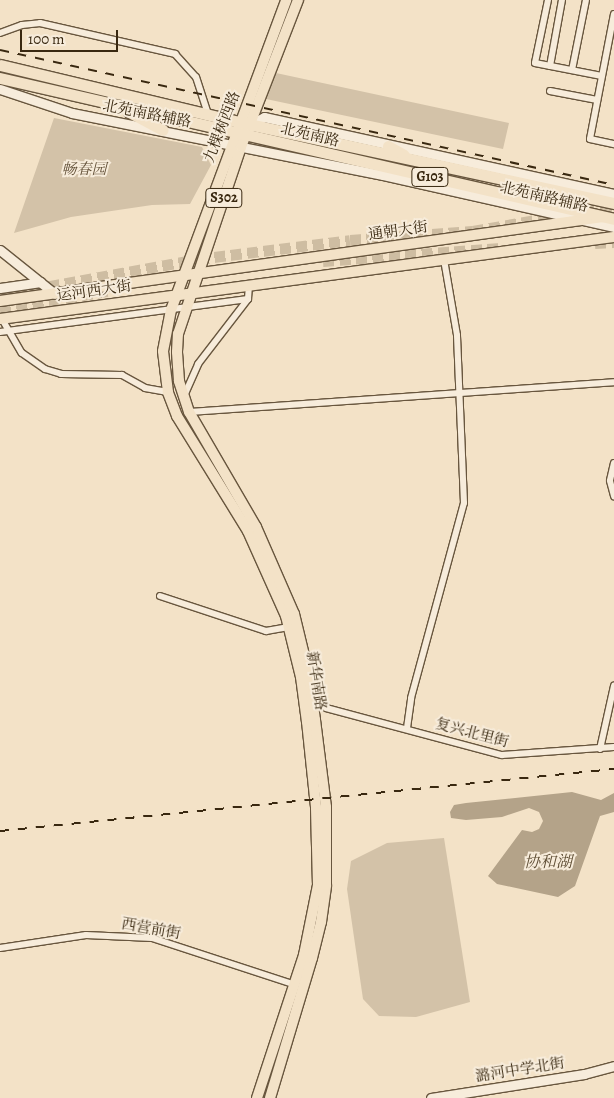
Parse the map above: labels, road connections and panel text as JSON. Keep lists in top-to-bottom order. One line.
{"streets":{"highway":["北苑南路","G103"],"main road":["九棵树西路","S302","通朝大街","运河西大街","新华南路"],"street":["北苑南路辅路","复兴北里街","西营前街","潞河中学北街"]},"crossings":[["北苑南路辅路","九棵树西路"],["北苑南路辅路","北苑南路"],["北苑南路辅路","通朝大街"],["九棵树西路","北苑南路"],["九棵树西路","通朝大街"],["九棵树西路","运河西大街"],["九棵树西路","新华南路"],["北苑南路","通朝大街"],["通朝大街","运河西大街"],["运河西大街","新华南路"],["新华南路","西营前街"]],"water":["协和湖"],"parks":["畅春园"],"scale_bar":"100 m"}
